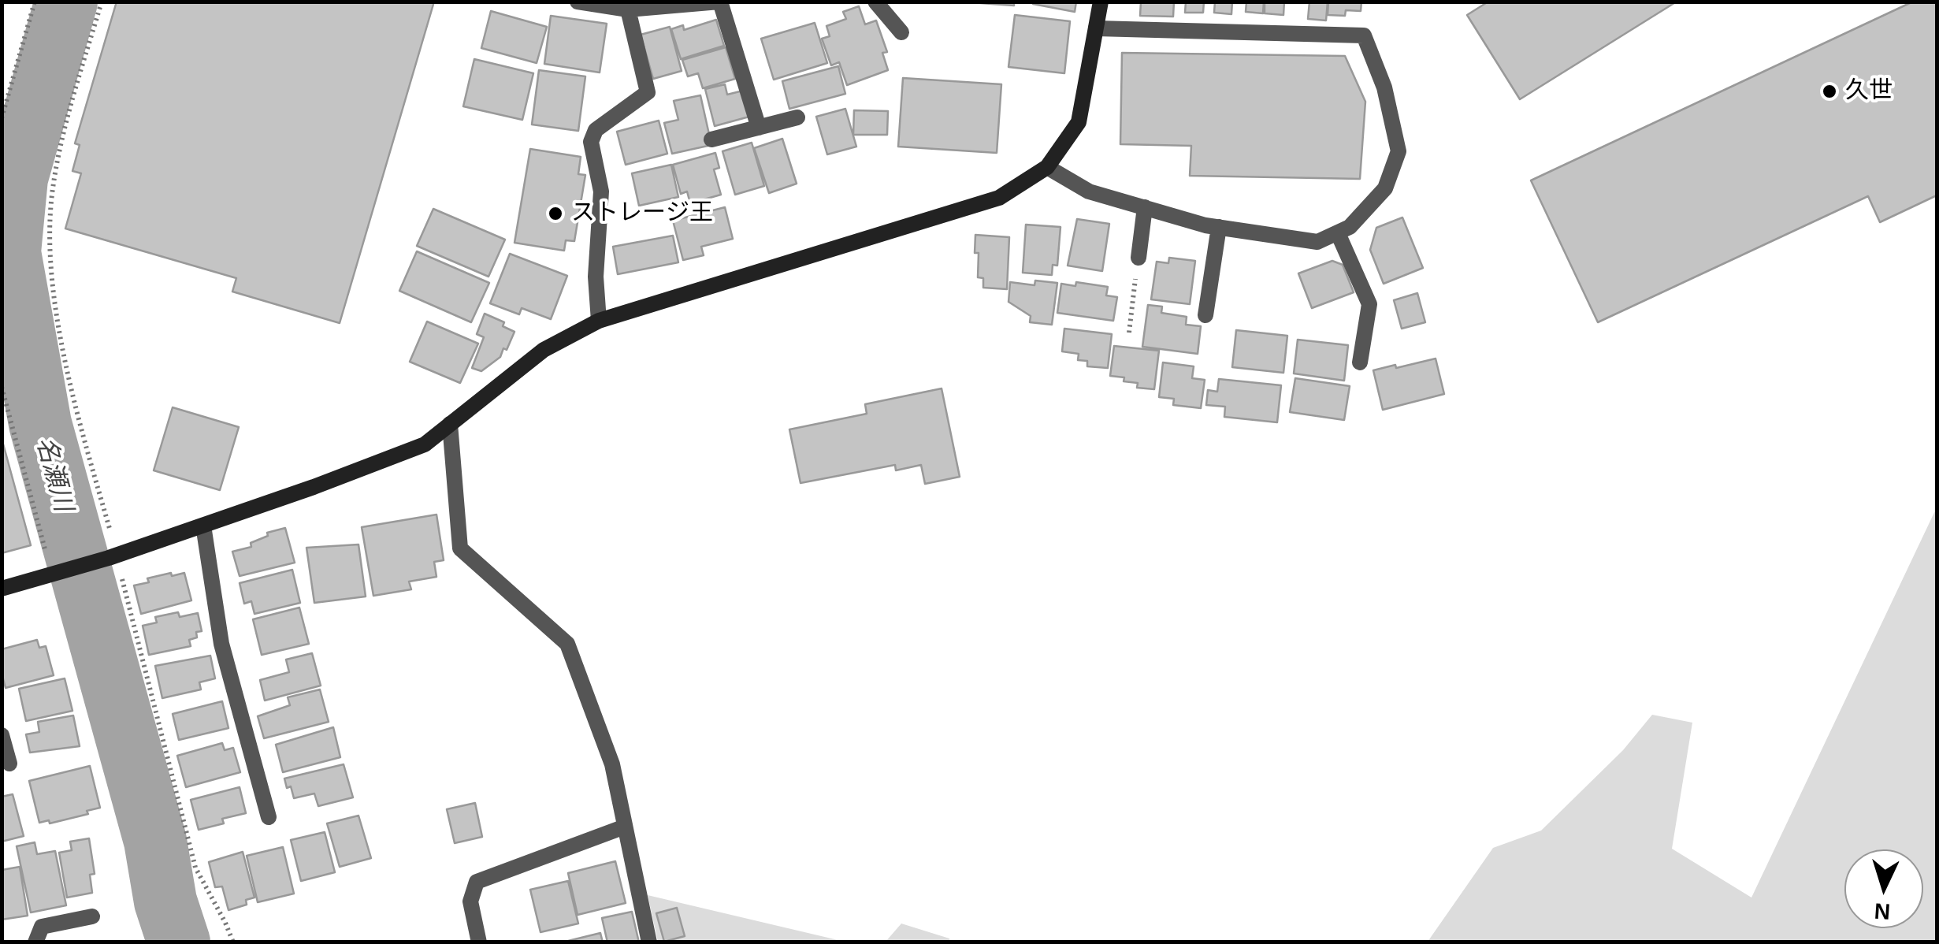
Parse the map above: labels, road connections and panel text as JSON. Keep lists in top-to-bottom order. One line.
{"water":["名瀬川"],"places":["久世","ストレージ王"],"north":"bottom"}
